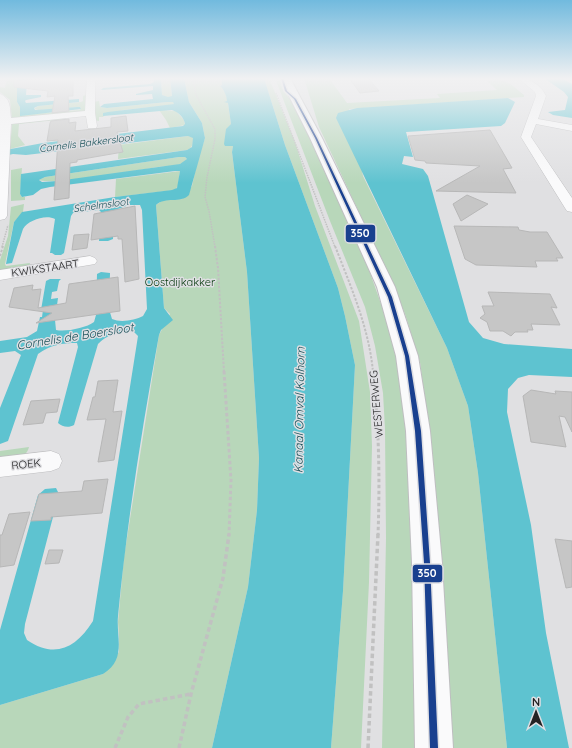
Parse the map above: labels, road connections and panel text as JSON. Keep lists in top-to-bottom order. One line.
{"streets":{"street":["KWIKSTAART","ROEK"],"path":["WESTERWEG"]},"water":["Cornelis Bakkersloot","Schelmsloot","Cornelis de Boersloot","Kanaal Omval Kolhorn"],"parks":["Oostdijkakker"],"lines":["transit line 350"],"north":"top"}
